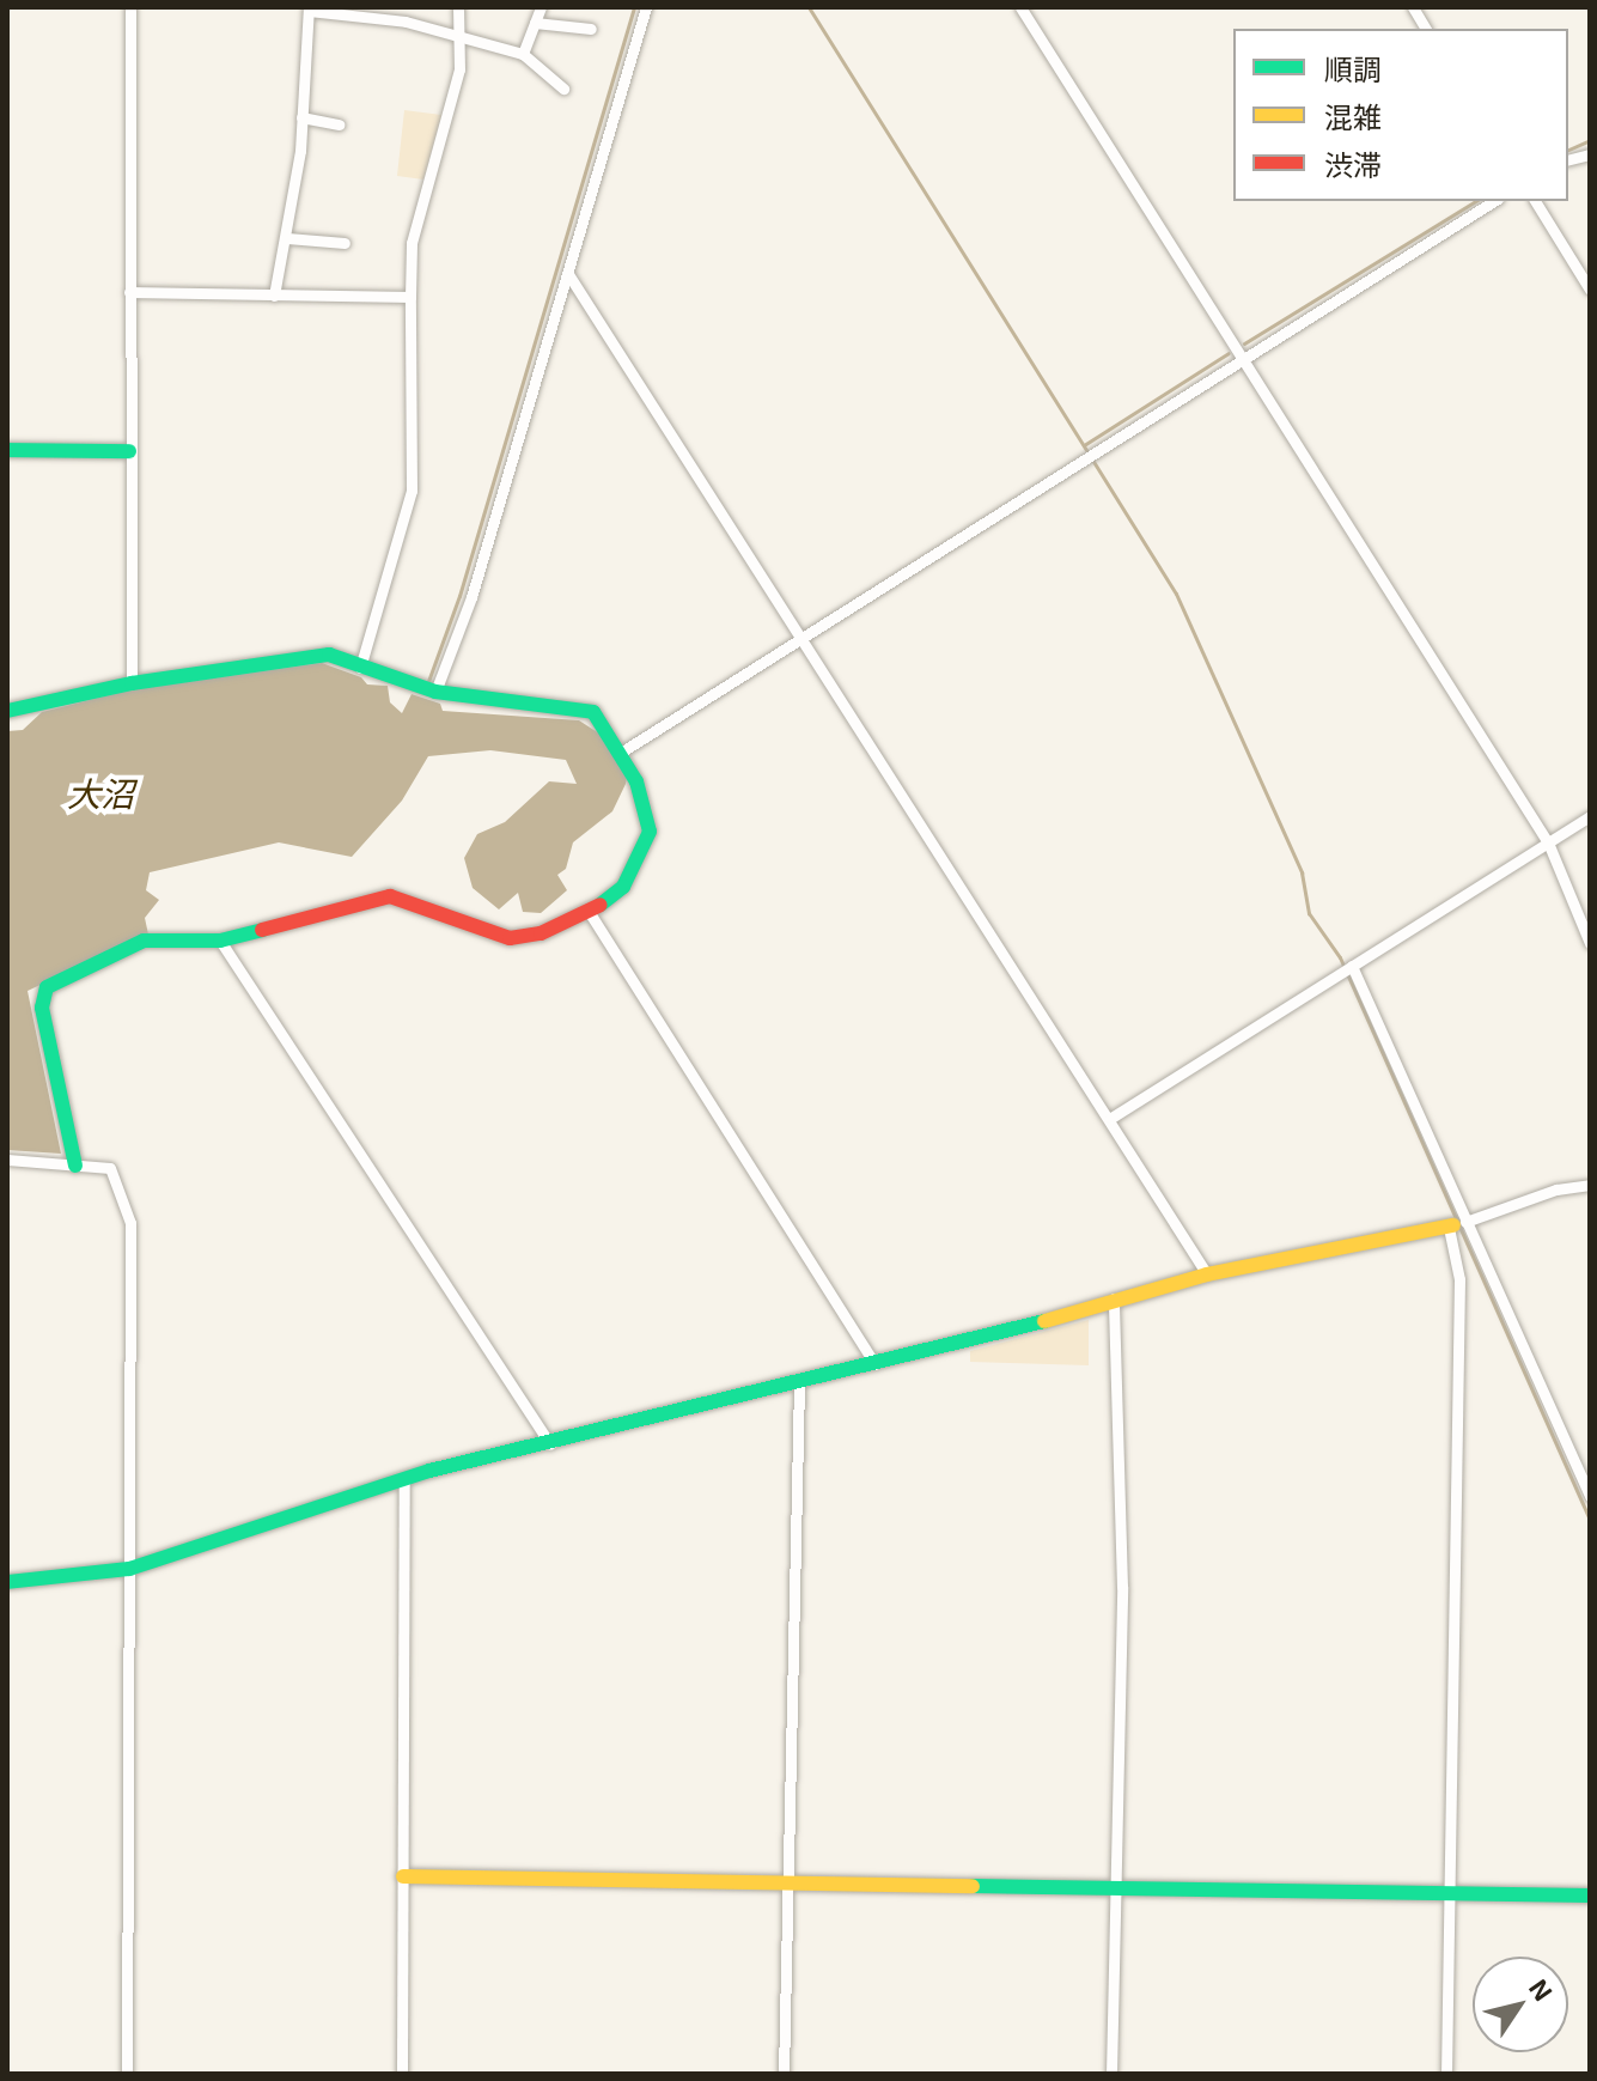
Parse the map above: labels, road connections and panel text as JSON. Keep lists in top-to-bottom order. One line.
{"water":["大沼"],"legend":["順調","混雑","渋滞"],"north":"top right"}
